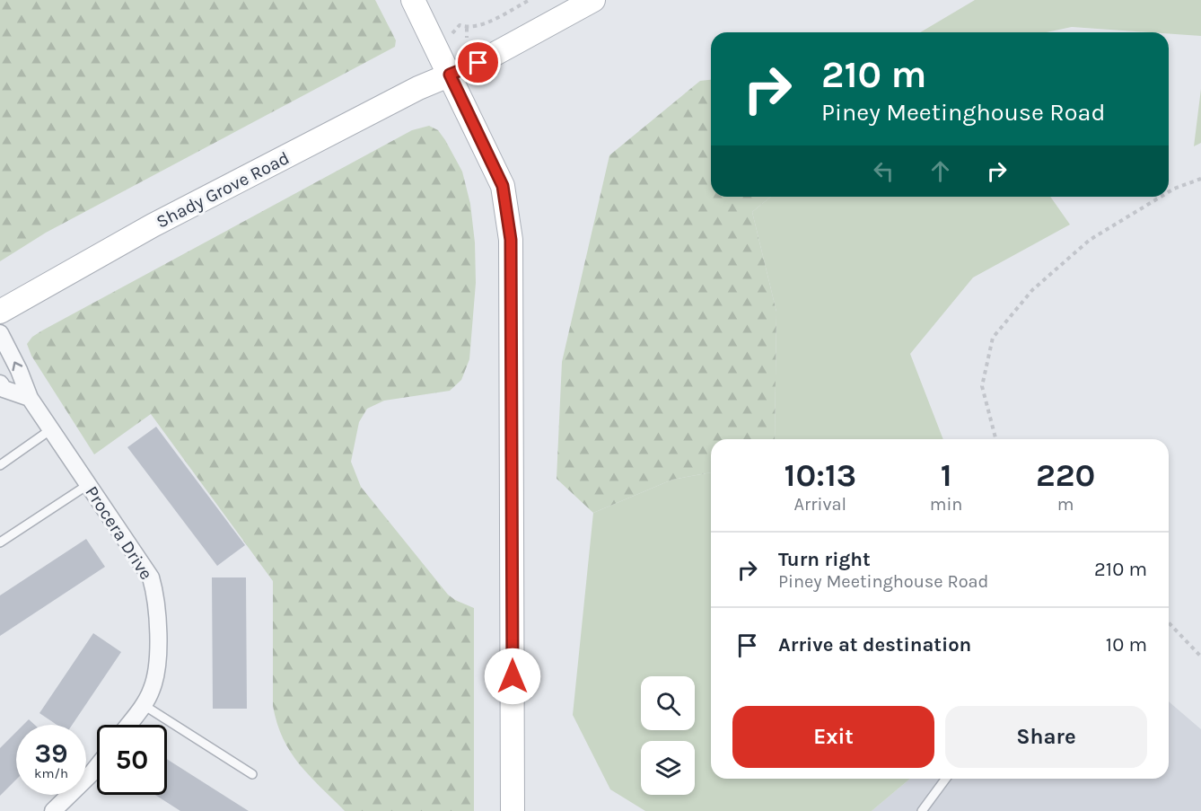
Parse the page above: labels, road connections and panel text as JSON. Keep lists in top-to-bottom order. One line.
{"streets":{"main road":["Shady Grove Road"],"street":["Procera Drive"]},"page":{"turn":["210 m","Piney Meetinghouse Road"],"eta":["10:13","Arrival","1","min","220","m"],"list":[{"name":"Turn right","note":"Piney Meetinghouse Road","value":"210 m"},{"name":"Arrive at destination","value":"10 m"}],"buttons":["Exit","Share"],"speed":"39 km/h","limit":"50"}}
